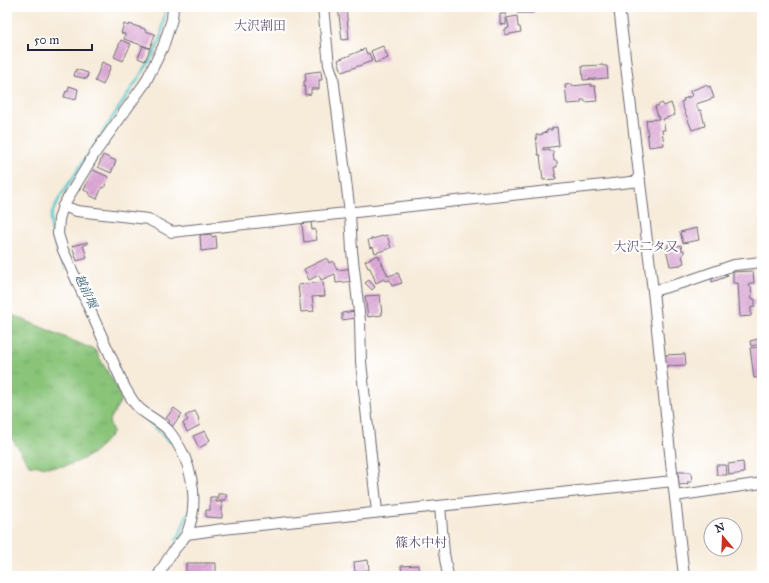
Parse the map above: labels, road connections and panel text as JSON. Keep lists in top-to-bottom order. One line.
{"districts":["大沢割田","大沢二タ又","篠木中村"],"water":["越前堰"],"scale_bar":"50 m","north":"top"}
